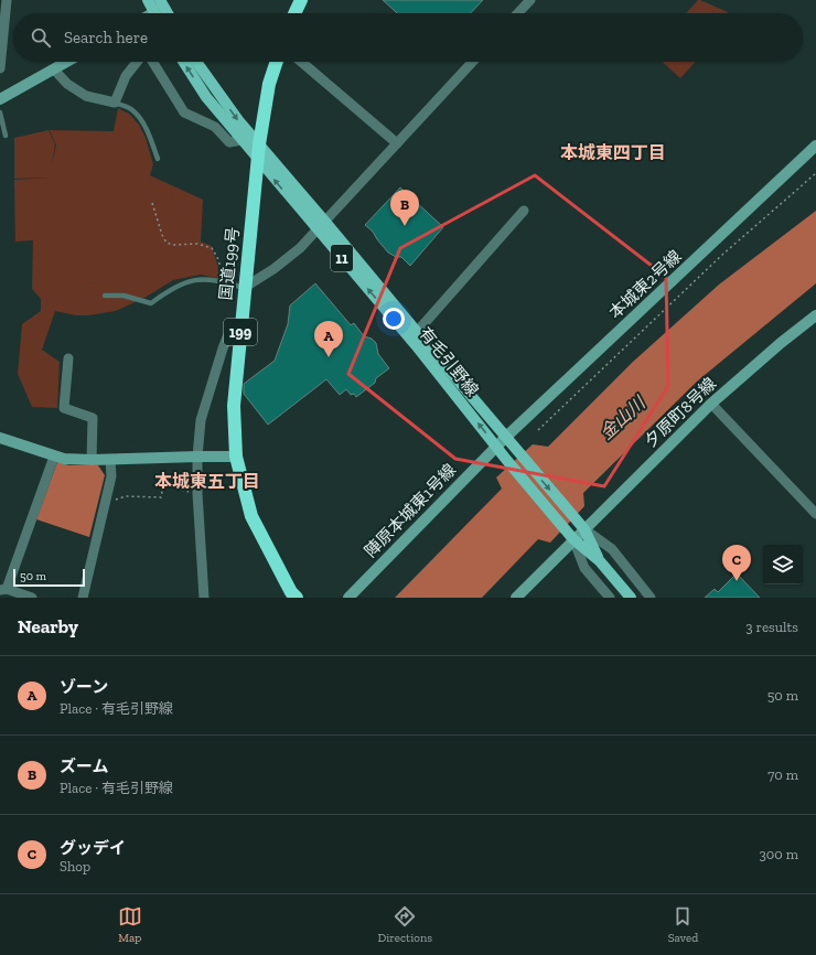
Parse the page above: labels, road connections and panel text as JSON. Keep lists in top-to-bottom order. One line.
{"streets":{"highway":["国道199号","199"],"main road":["11","有毛引野線"],"street":["本城東2号線","夕原町8号線","陣原本城東1号線"]},"crossings":[["国道199号","有毛引野線"],["本城東2号線","有毛引野線"],["本城東2号線","陣原本城東1号線"],["有毛引野線","夕原町8号線"],["有毛引野線","陣原本城東1号線"]],"districts":["本城東四丁目","本城東五丁目"],"water":["金山川"],"scale_bar":"50 m","page":{"search":"Search here","pins":["B","A","C"],"scale":"50 m","heading":["Nearby","3 results"],"list":[{"mark":"A","name":"ゾーン","note":"Place · 有毛引野線","value":"50 m"},{"mark":"B","name":"ズーム","note":"Place · 有毛引野線","value":"70 m"},{"mark":"C","name":"グッデイ","note":"Shop","value":"300 m"}],"nav":["Map","Directions","Saved"]}}
